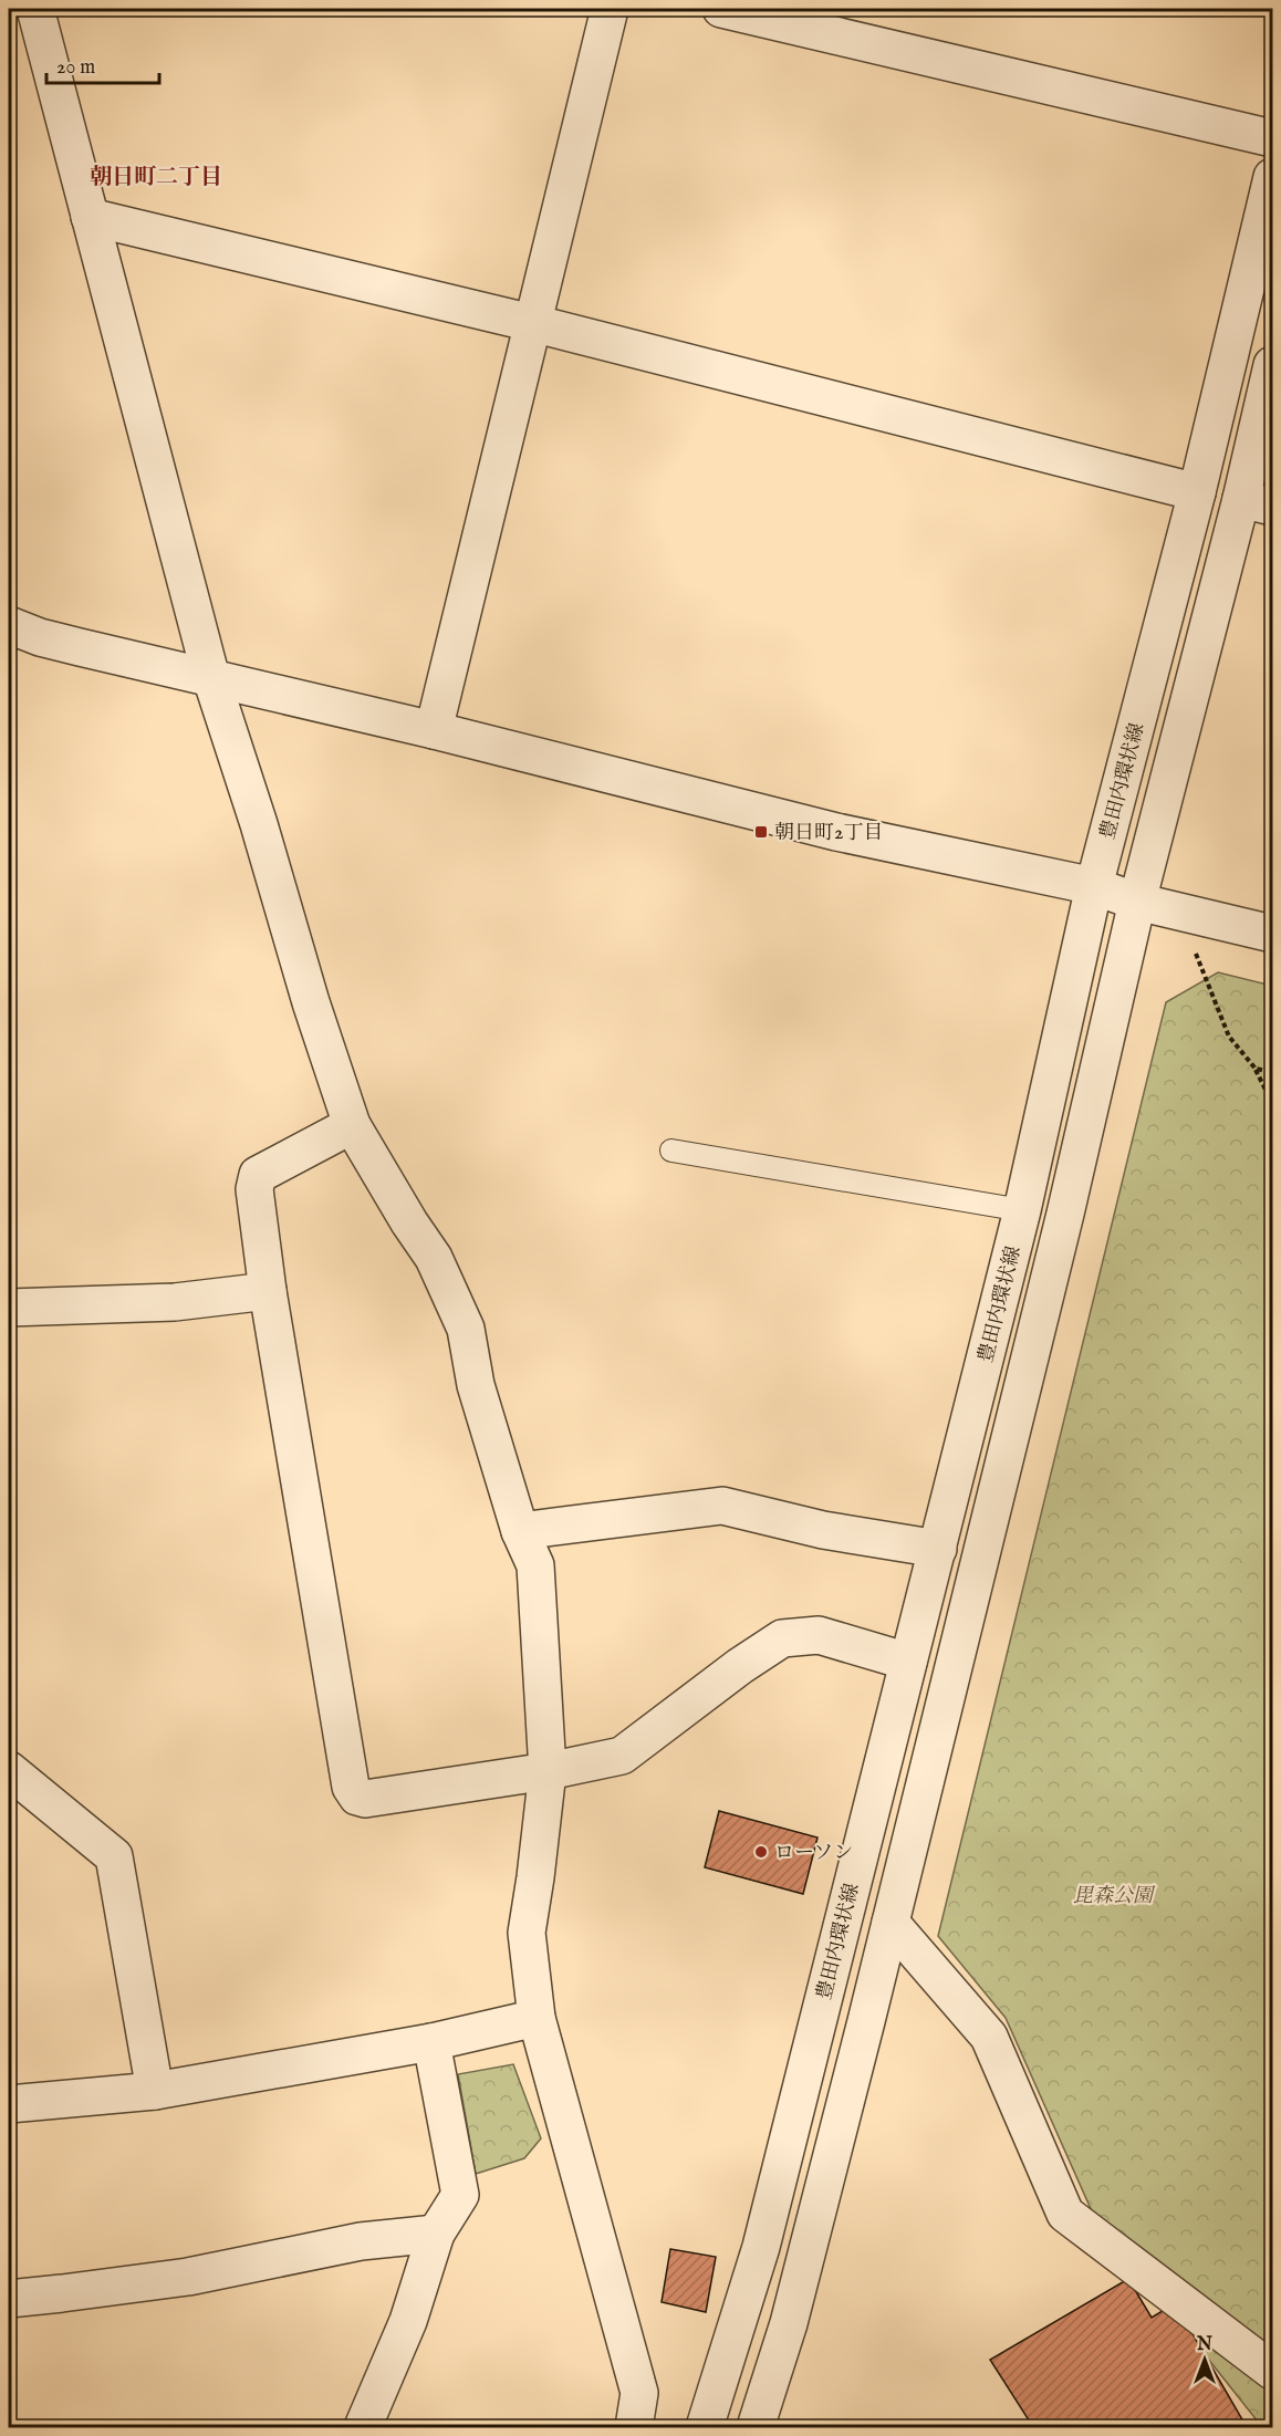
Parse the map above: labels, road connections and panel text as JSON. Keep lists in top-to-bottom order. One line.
{"streets":{"street":["豊田内環状線"]},"districts":["朝日町二丁目"],"parks":["毘森公園"],"places":{"transit":["朝日町2丁目"],"other":["ローソン"]},"scale_bar":"20 m","north":"top"}
